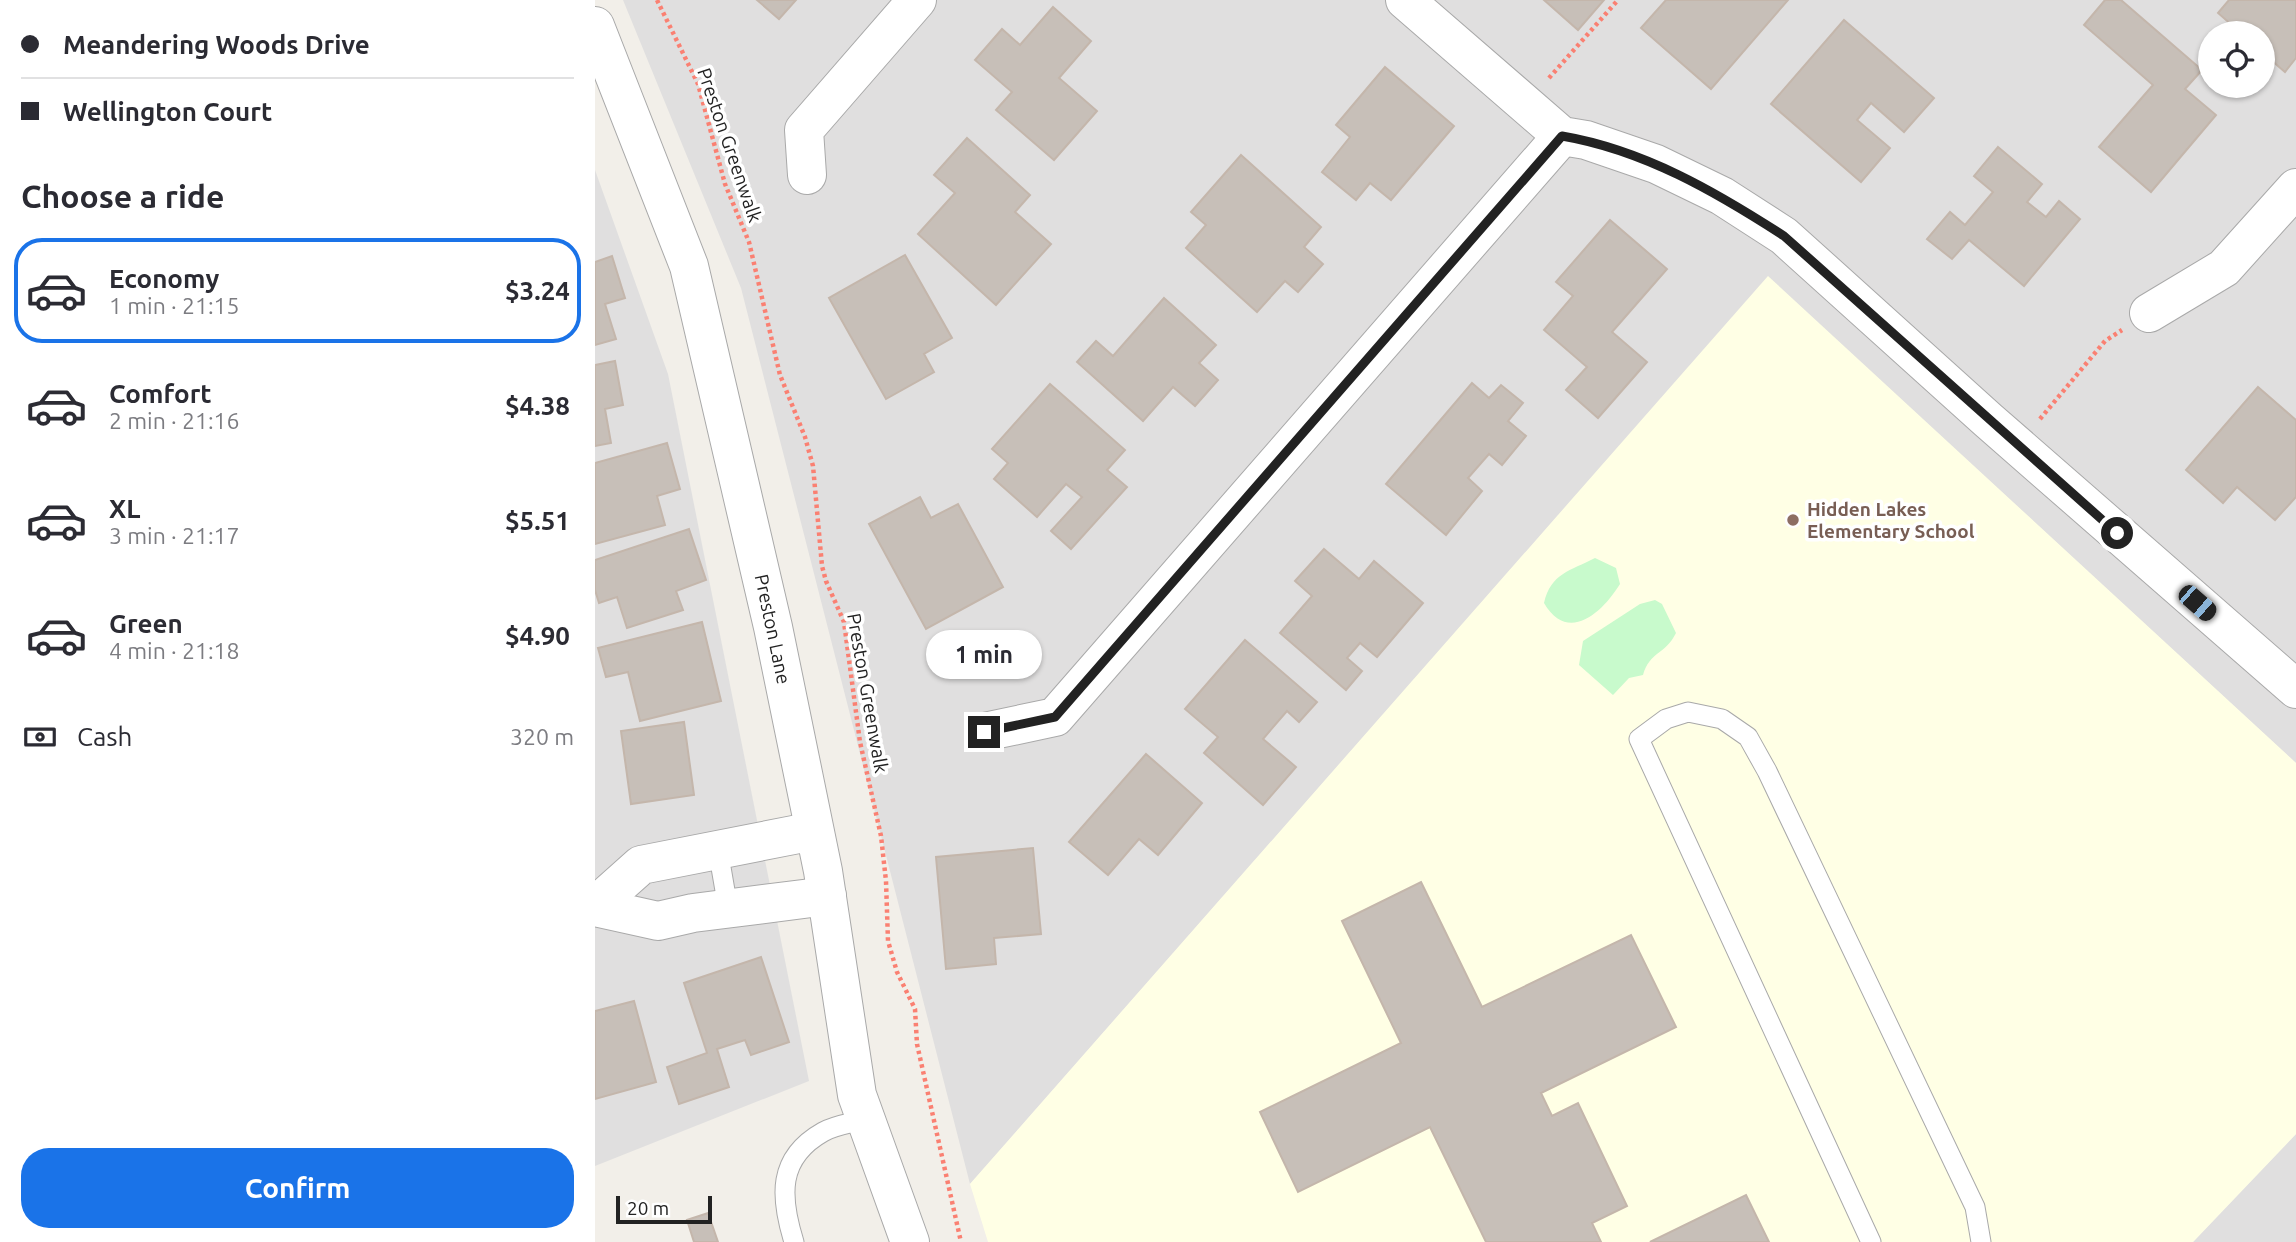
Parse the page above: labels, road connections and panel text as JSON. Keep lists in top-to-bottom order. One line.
{"streets":{"street":["Preston Lane"],"path":["Preston Greenwalk"]},"places":["Hidden Lakes Elementary School"],"scale_bar":"20 m","page":{"banner":["Meandering Woods Drive","Wellington Court"],"heading":"Choose a ride","list":[{"name":"Economy","note":"1 min · 21:15","value":"$3.24"},{"name":"Comfort","note":"2 min · 21:16","value":"$4.38"},{"name":"XL","note":"3 min · 21:17","value":"$5.51"},{"name":"Green","note":"4 min · 21:18","value":"$4.90"}],"bubble":"1 min","pay":["Cash","320 m"],"buttons":"Confirm","scale":"20 m"}}
